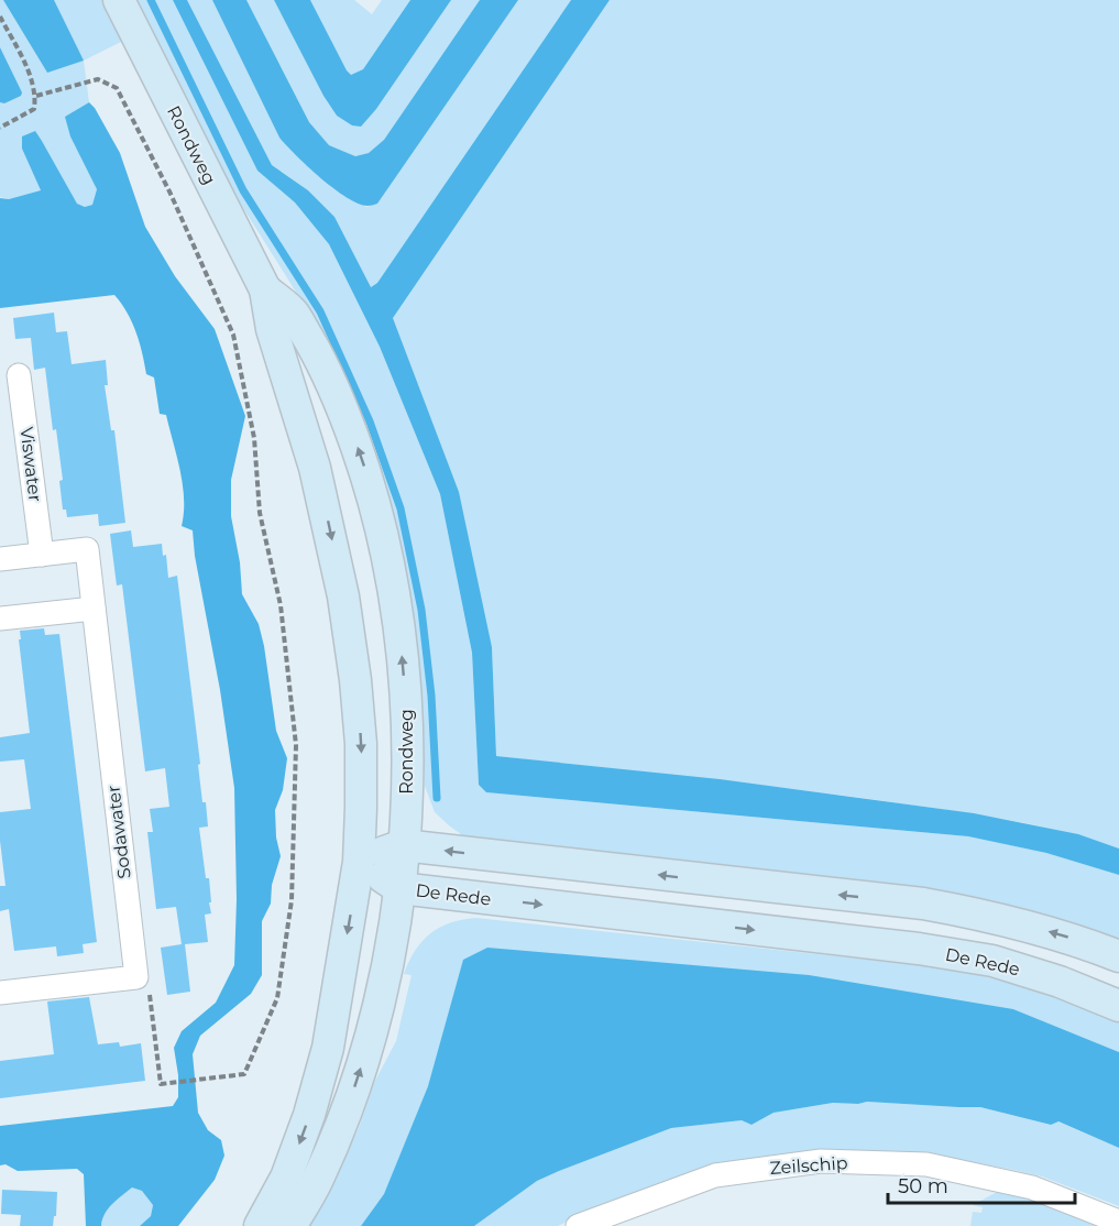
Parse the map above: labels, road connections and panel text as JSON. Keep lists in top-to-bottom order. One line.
{"streets":{"main road":["Rondweg","De Rede"],"street":["Viswater","Sodawater","Zeilschip"]},"crossings":[["Rondweg","De Rede"],["Viswater","Sodawater"]],"scale_bar":"50 m"}
